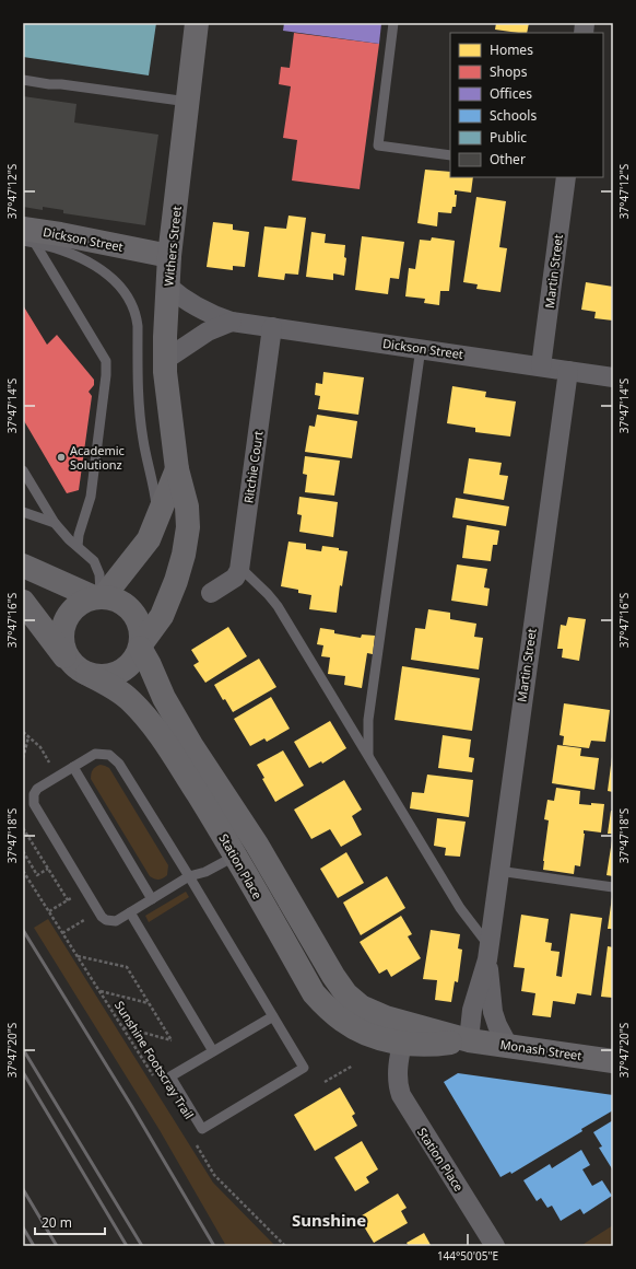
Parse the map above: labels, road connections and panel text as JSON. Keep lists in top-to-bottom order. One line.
{"streets":{"main road":["Dickson Street","Withers Street","Station Place","Monash Street"],"street":["Martin Street","Ritchie Court"],"path":["Sunshine Footscray Trail"]},"crossings":[["Dickson Street","Withers Street"],["Dickson Street","Martin Street"],["Dickson Street","Ritchie Court"],["Withers Street","Station Place"],["Martin Street","Monash Street"],["Station Place","Monash Street"]],"districts":["Sunshine"],"places":["Academic Solutionz"],"legend":["Homes","Shops","Offices","Schools","Public","Other"],"scale_bar":"20 m","coordinates":["37°47'12\"S","37°47'14\"S","37°47'16\"S","37°47'18\"S","37°47'20\"S","144°50'05\"E"]}
